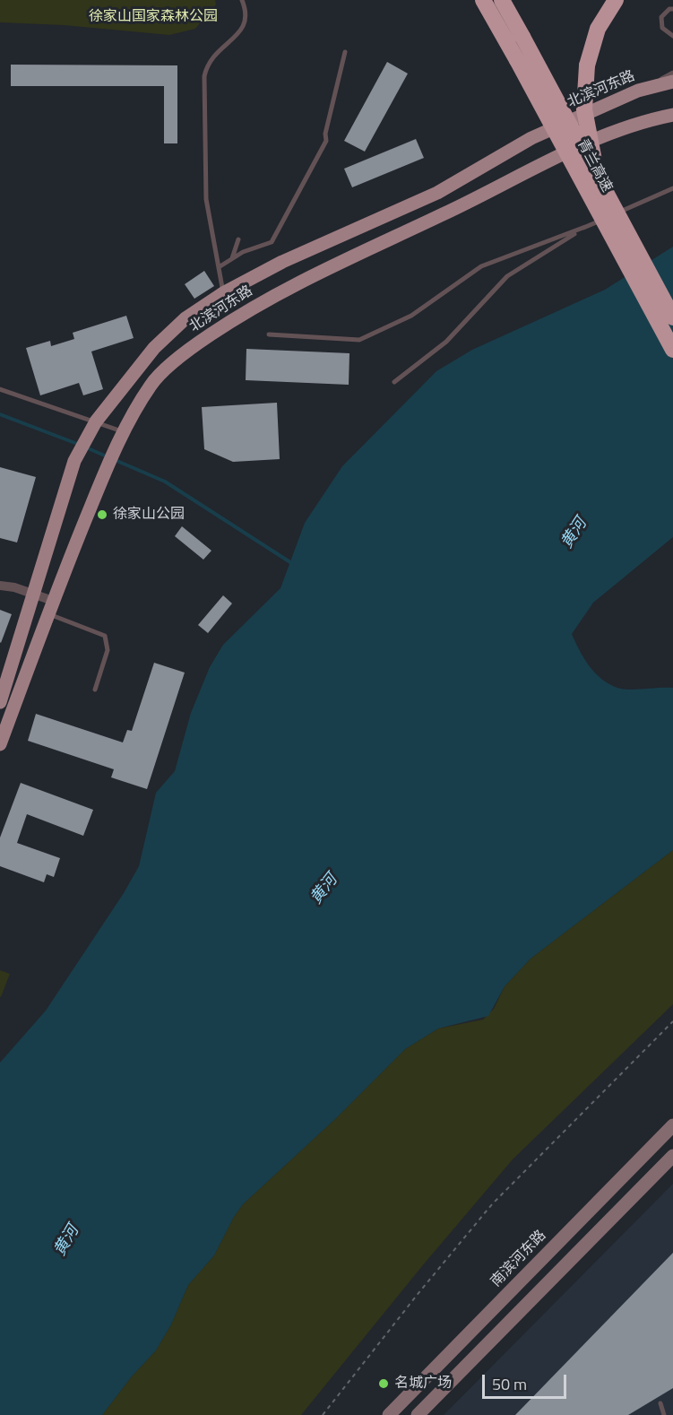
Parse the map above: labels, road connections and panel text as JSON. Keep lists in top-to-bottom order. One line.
{"streets":{"highway":["青兰高速"],"main road":["北滨河东路","南滨河东路"]},"water":["黄河"],"parks":["徐家山国家森林公园"],"places":["徐家山公园","名城广场"],"scale_bar":"50 m"}
